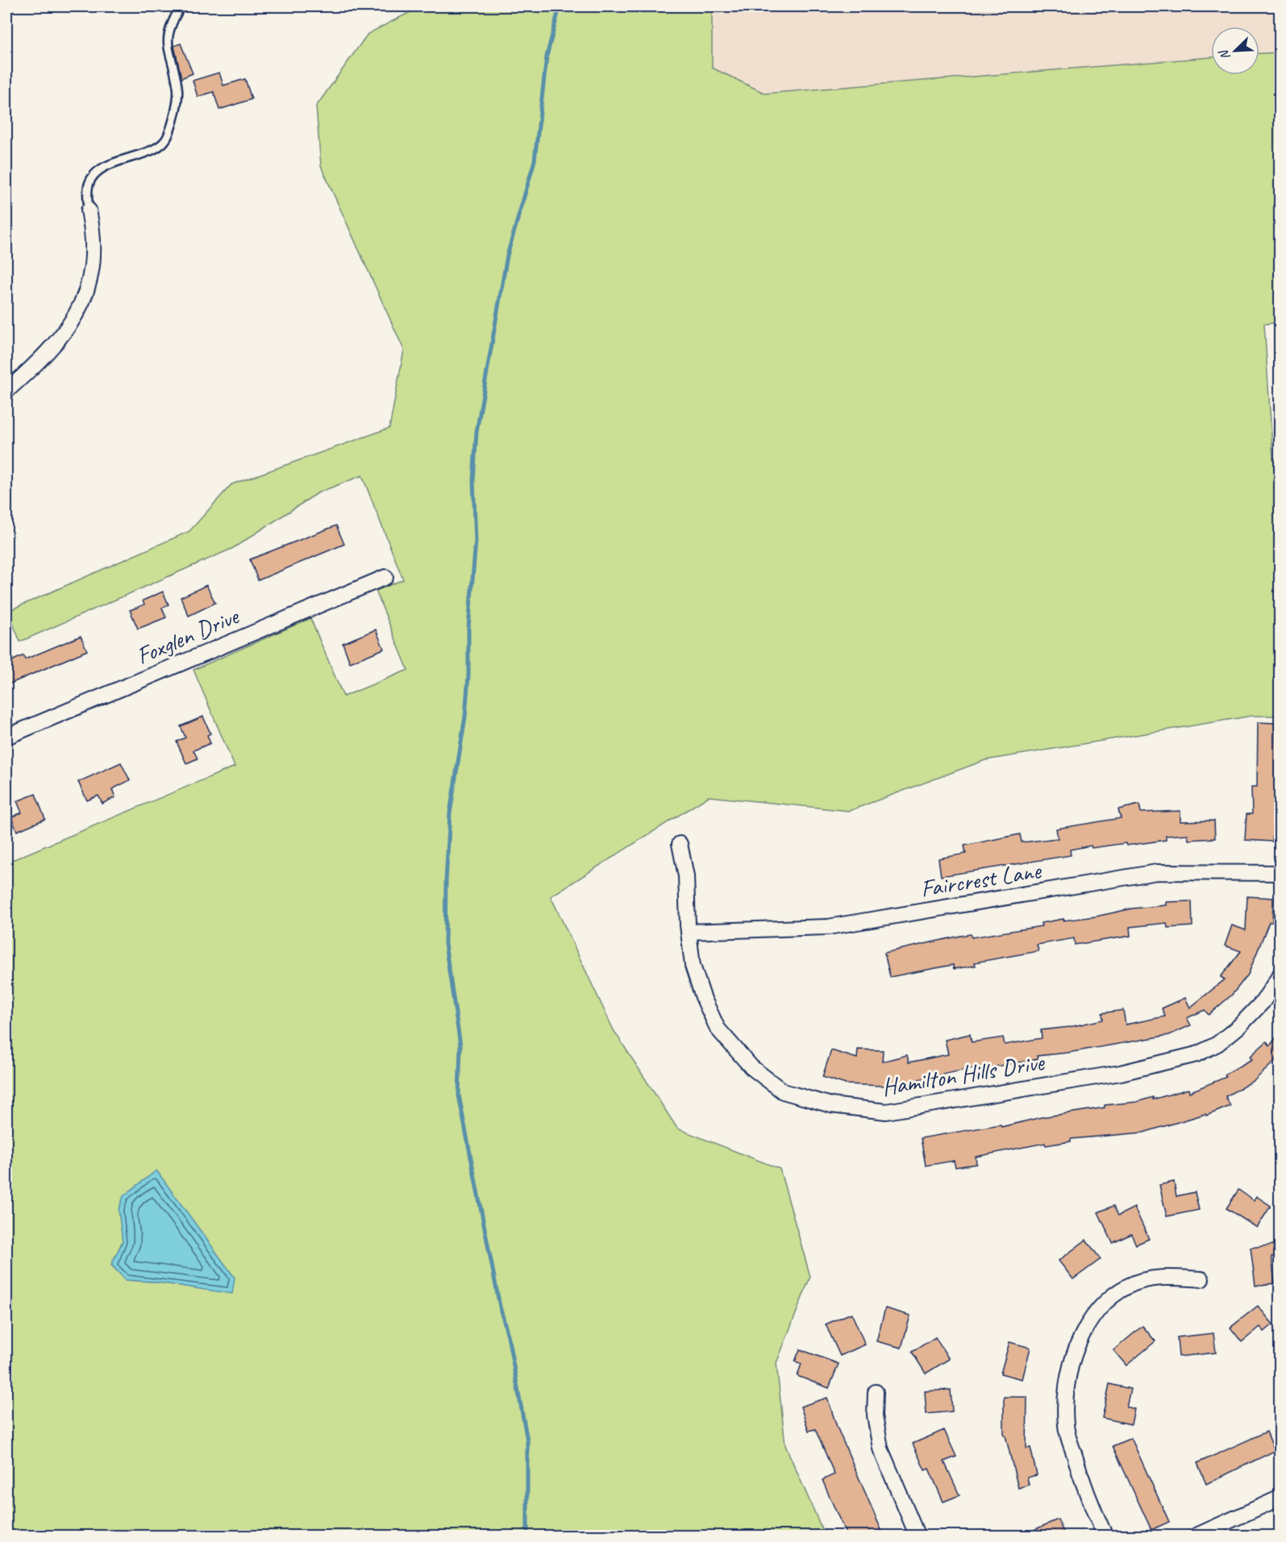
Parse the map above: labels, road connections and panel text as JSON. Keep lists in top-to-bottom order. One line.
{"streets":{"street":["Foxglen Drive","Faircrest Lane","Hamilton Hills Drive"]},"crossings":[["Faircrest Lane","Hamilton Hills Drive"]],"north":"bottom left"}
